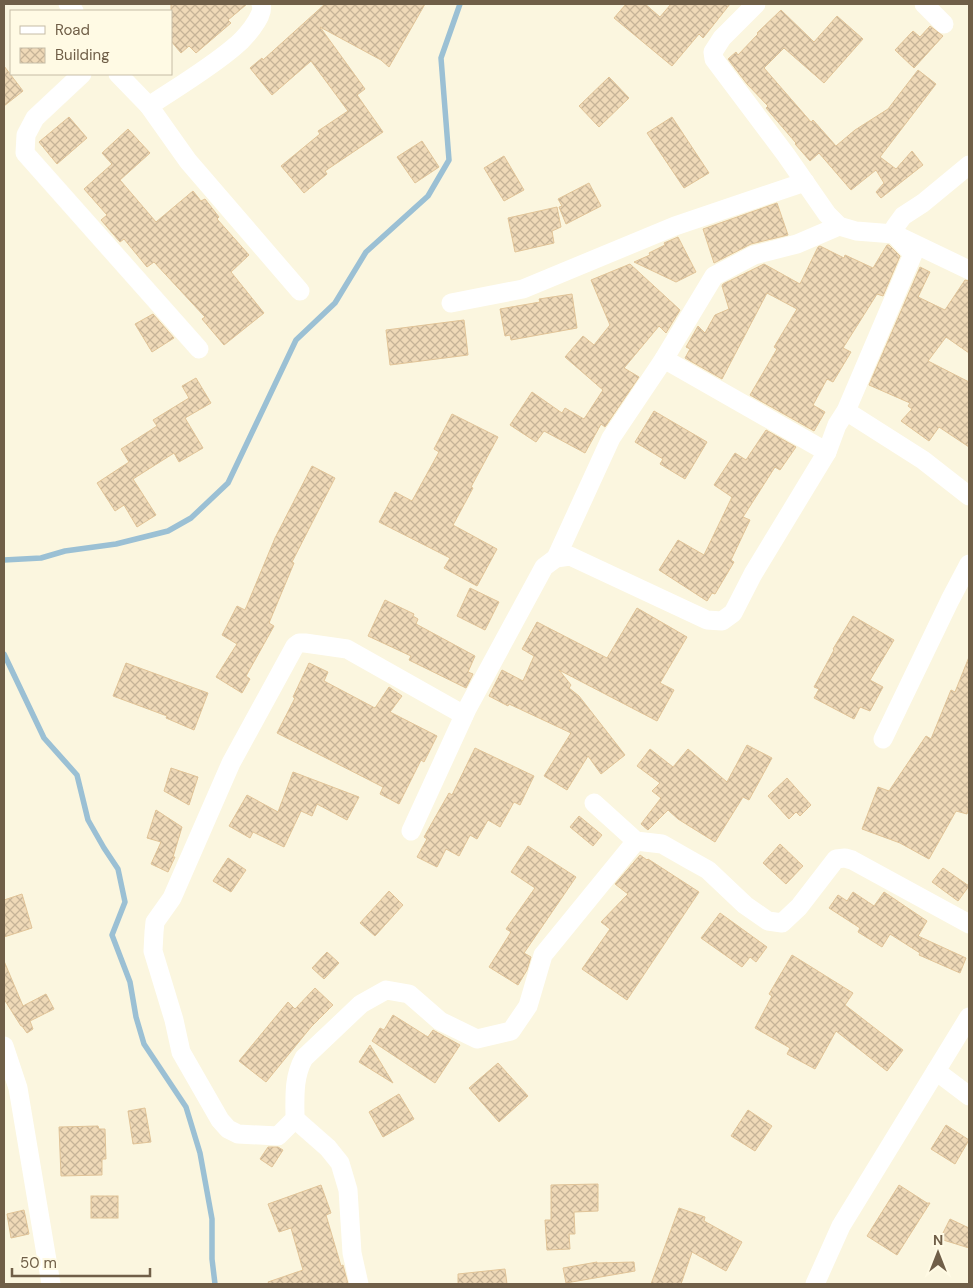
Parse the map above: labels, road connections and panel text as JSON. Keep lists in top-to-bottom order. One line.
{"legend":["Road","Building"],"scale_bar":"50 m","north":"top"}
